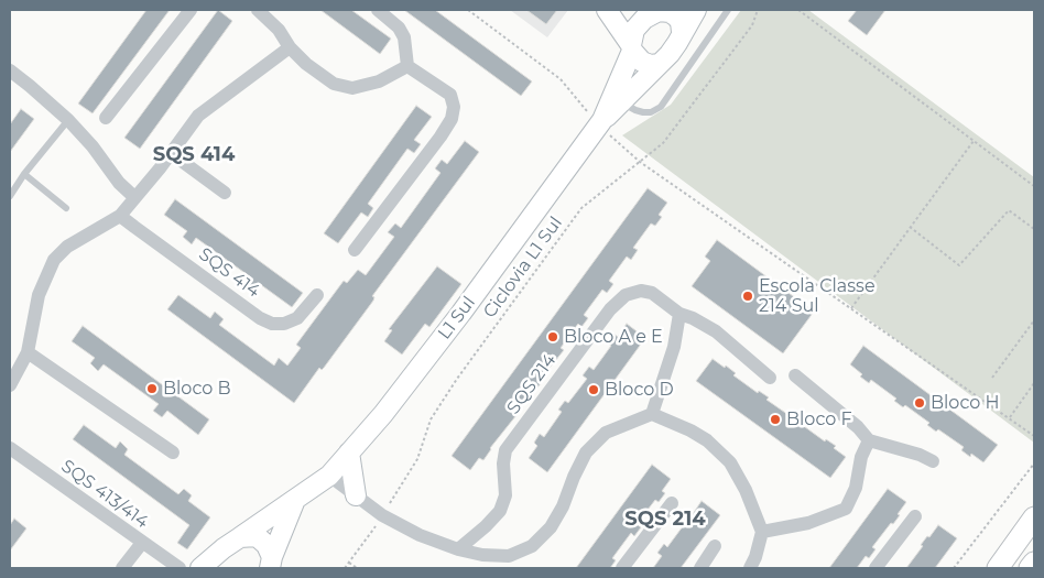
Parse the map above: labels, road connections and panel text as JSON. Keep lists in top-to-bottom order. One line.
{"streets":{"street":["SQS 414","L1 Sul","SQS 214","SQS 413/414"],"path":["Ciclovia L1 Sul"]},"districts":["SQS 414","SQS 214"],"places":["Escola Classe 214 Sul","Bloco A e E","Bloco B","Bloco D","Bloco H","Bloco F"]}
